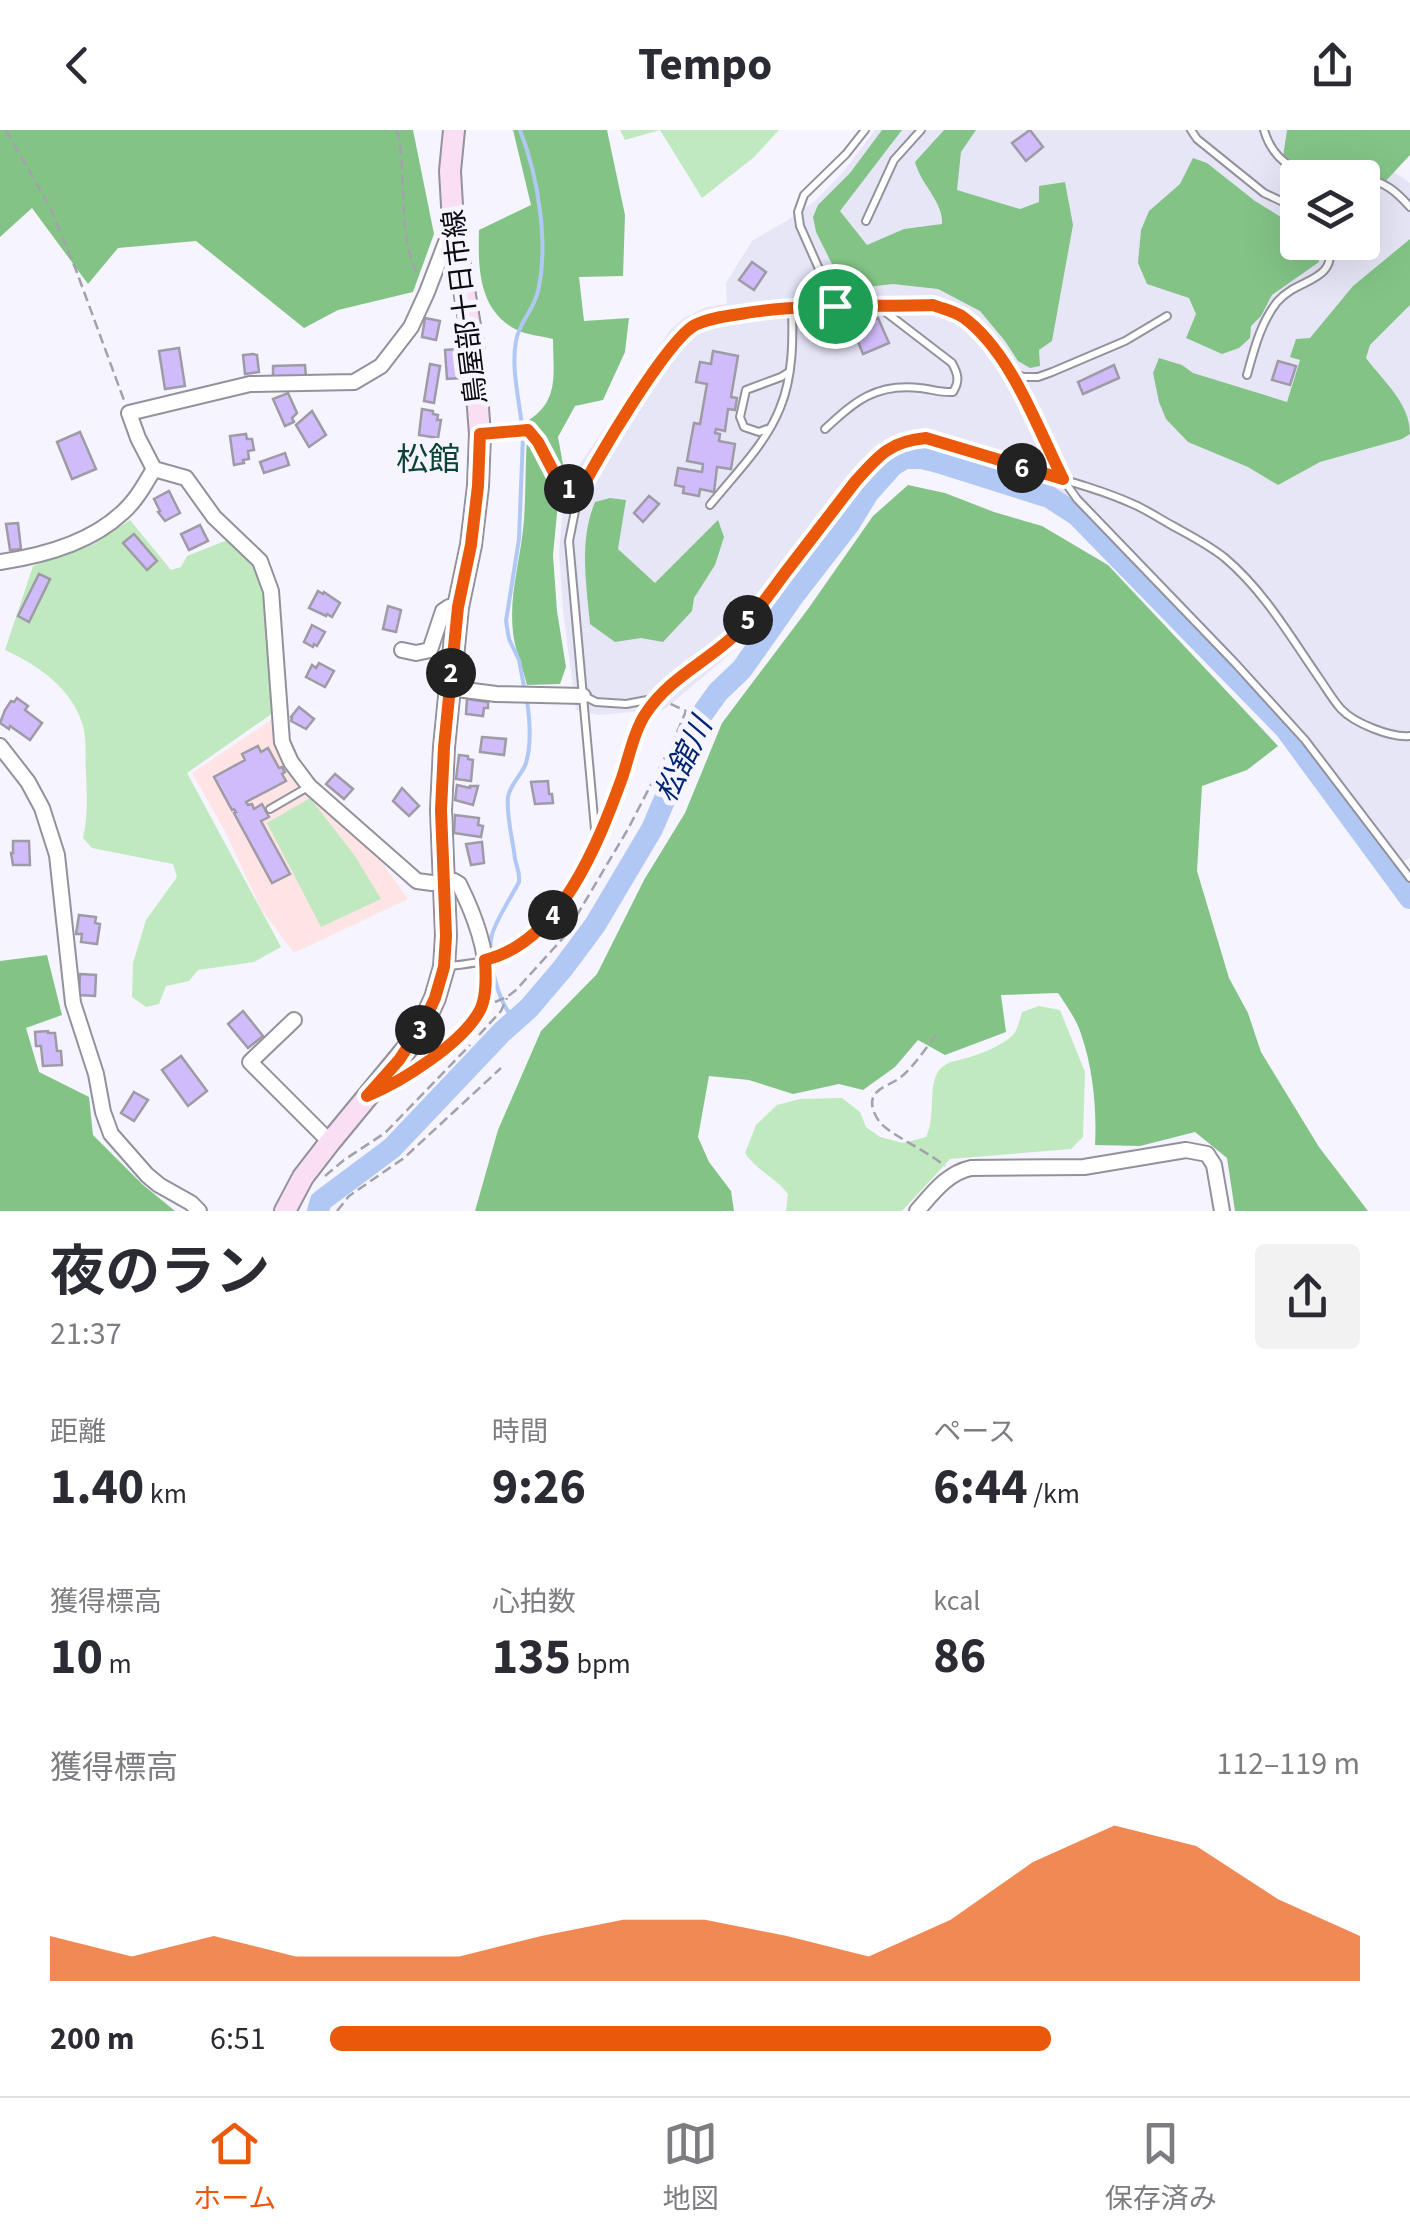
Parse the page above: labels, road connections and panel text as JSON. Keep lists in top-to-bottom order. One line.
{"streets":{"main road":["鳥屋部十日市線"]},"districts":["松館"],"water":["松舘川"],"page":{"header":"Tempo","pins":["6","1","5","2","4","3"],"heading":["夜のラン","21:37"],"stats":[["距離","1.40 km"],["時間","9:26"],["ペース","6:44 /km"],["獲得標高","10 m"],["心拍数","135 bpm"],["kcal","86"]],"chart":["獲得標高","112–119 m"],"list":[{"name":"200 m","note":"6:51"}],"tabs":["ホーム","地図","保存済み"]}}
